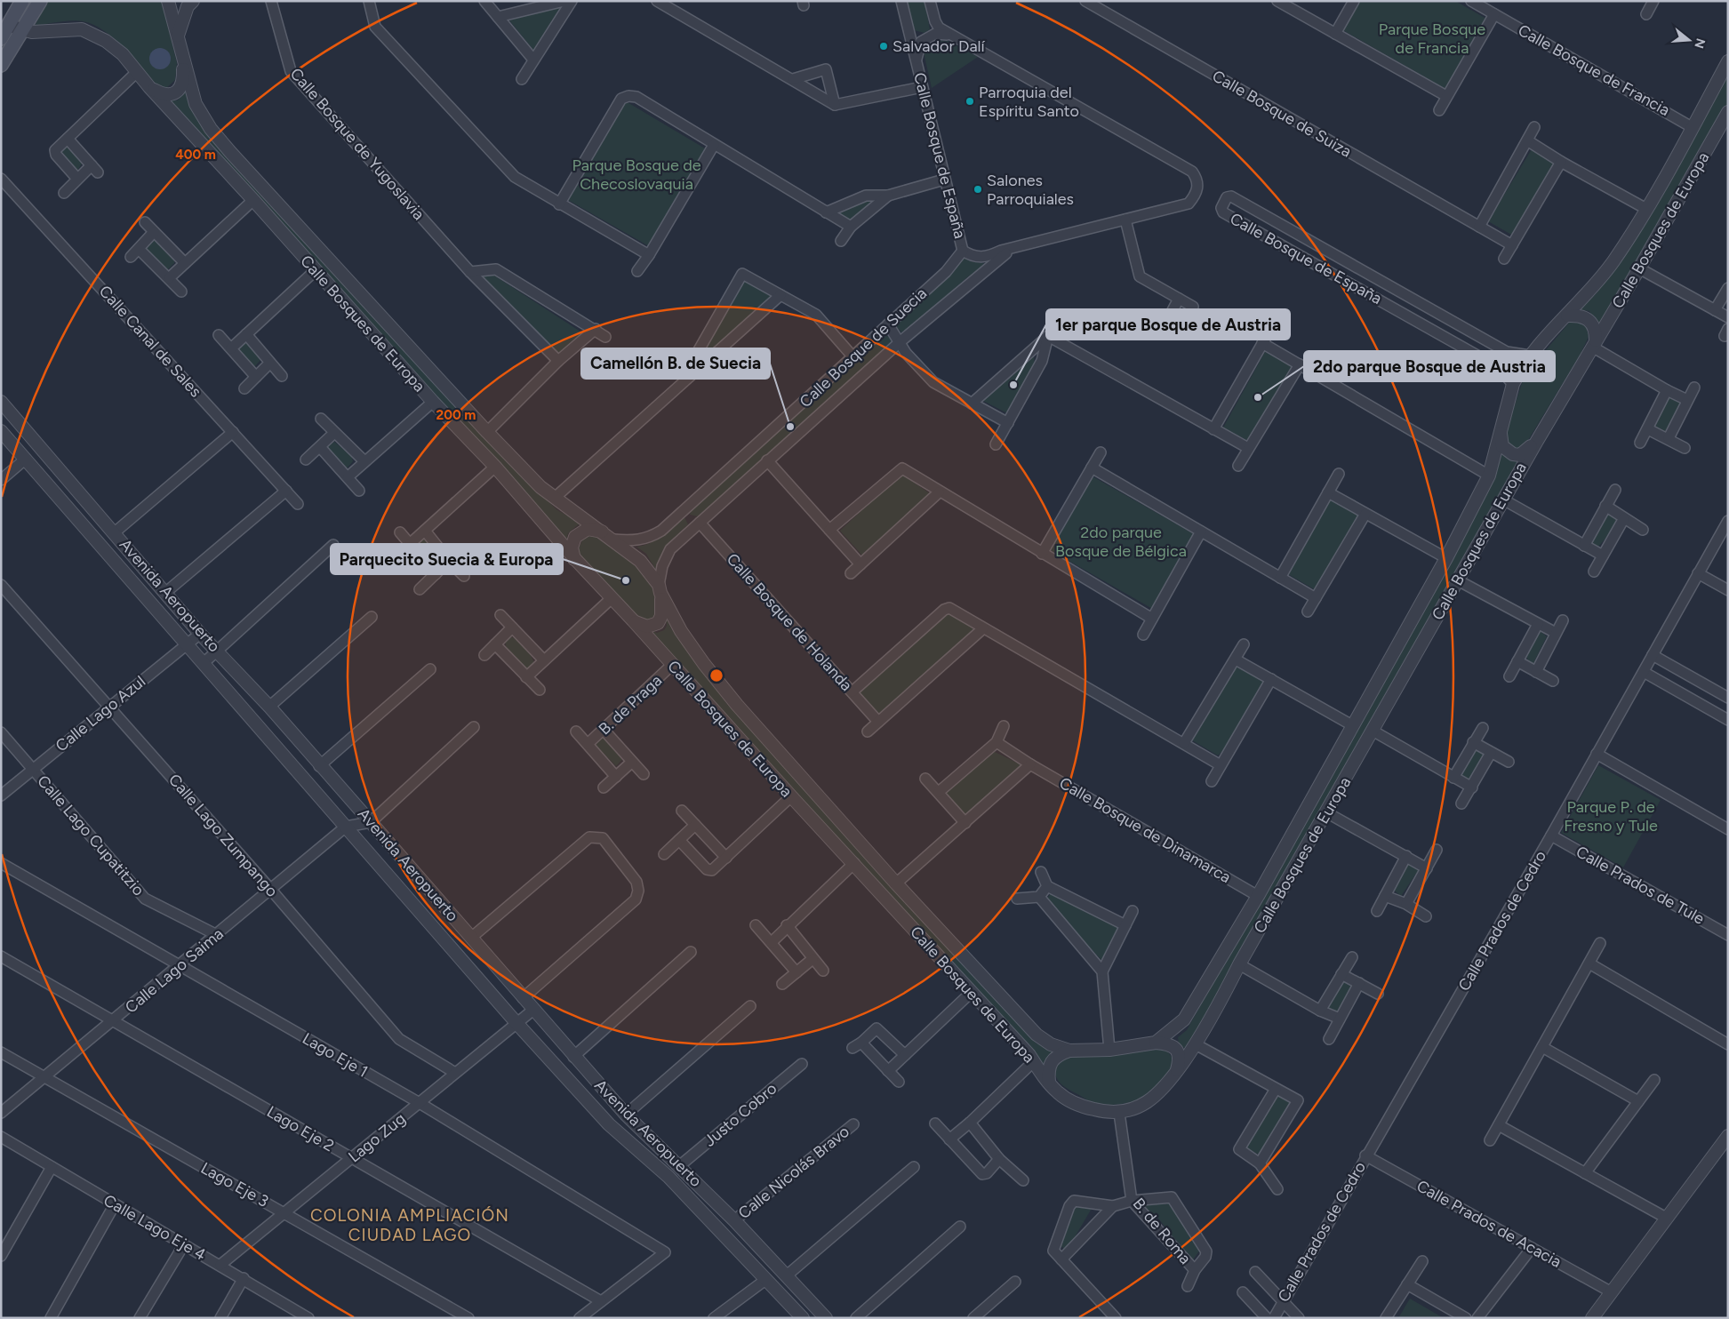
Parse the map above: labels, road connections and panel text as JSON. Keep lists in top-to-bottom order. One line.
{"streets":{"street":["Calle Bosque de Francia","Calle Bosque de Suiza","Calle Bosque de Yugoslavia","Calle Bosque de España","Calle Bosques de Europa","Calle Canal de Sales","Calle Bosque de Suecia","Avenida Aeropuerto","Calle Bosque de Holanda","B. de Praga","Calle Lago Azul","Calle Bosque de Dinamarca","Calle Lago Cupatitzio","Calle Lago Zumpango","Calle Prados de Tule","Calle Prados de Cedro","Calle Lago Saima","Lago Eje 1","Justo Cobro","Lago Eje 2","Lago Zug","Calle Nicolás Bravo","Lago Eje 3","Calle Prados de Acacia","Calle Lago Eje 4","B. de Roma"]},"crossings":[["Calle Bosque de Francia","Calle Bosques de Europa"],["Calle Bosque de España","Calle Bosques de Europa"],["Calle Bosque de España","Calle Bosque de Suecia"],["Calle Bosques de Europa","Calle Bosque de Suecia"],["Calle Bosques de Europa","B. de Praga"],["Calle Bosques de Europa","Calle Bosque de Dinamarca"],["Calle Bosques de Europa","B. de Roma"],["Calle Bosque de Suecia","Calle Bosque de Holanda"],["Avenida Aeropuerto","Calle Lago Azul"],["Avenida Aeropuerto","Calle Lago Saima"],["Avenida Aeropuerto","Justo Cobro"],["Avenida Aeropuerto","Lago Zug"],["Avenida Aeropuerto","Calle Nicolás Bravo"],["Calle Lago Azul","Calle Lago Cupatitzio"],["Calle Lago Azul","Calle Lago Zumpango"],["Calle Lago Cupatitzio","Calle Lago Saima"],["Calle Lago Zumpango","Calle Lago Saima"],["Calle Lago Zumpango","Lago Zug"],["Calle Prados de Tule","Calle Prados de Cedro"],["Calle Prados de Cedro","Calle Prados de Acacia"],["Calle Lago Saima","Lago Eje 1"],["Calle Lago Saima","Lago Eje 2"],["Calle Lago Saima","Lago Eje 3"],["Lago Eje 1","Lago Eje 2"],["Lago Eje 1","Lago Zug"],["Lago Eje 2","Lago Zug"],["Lago Zug","Lago Eje 3"],["Lago Zug","Calle Lago Eje 4"]],"districts":["COLONIA AMPLIACIÓN CIUDAD LAGO"],"parks":["Parque Bosque de Francia","Parque Bosque de Checoslovaquia","2do parque Bosque de Bélgica","Parque P. de Fresno y Tule"],"places":["Salvador Dalí","Parroquia del Espíritu Santo","Salones Parroquiales","1er parque Bosque de Austria","2do parque Bosque de Austria","Camellón B. de Suecia","Parquecito Suecia & Europa"],"north":"right","rings":["400 m","200 m"]}
